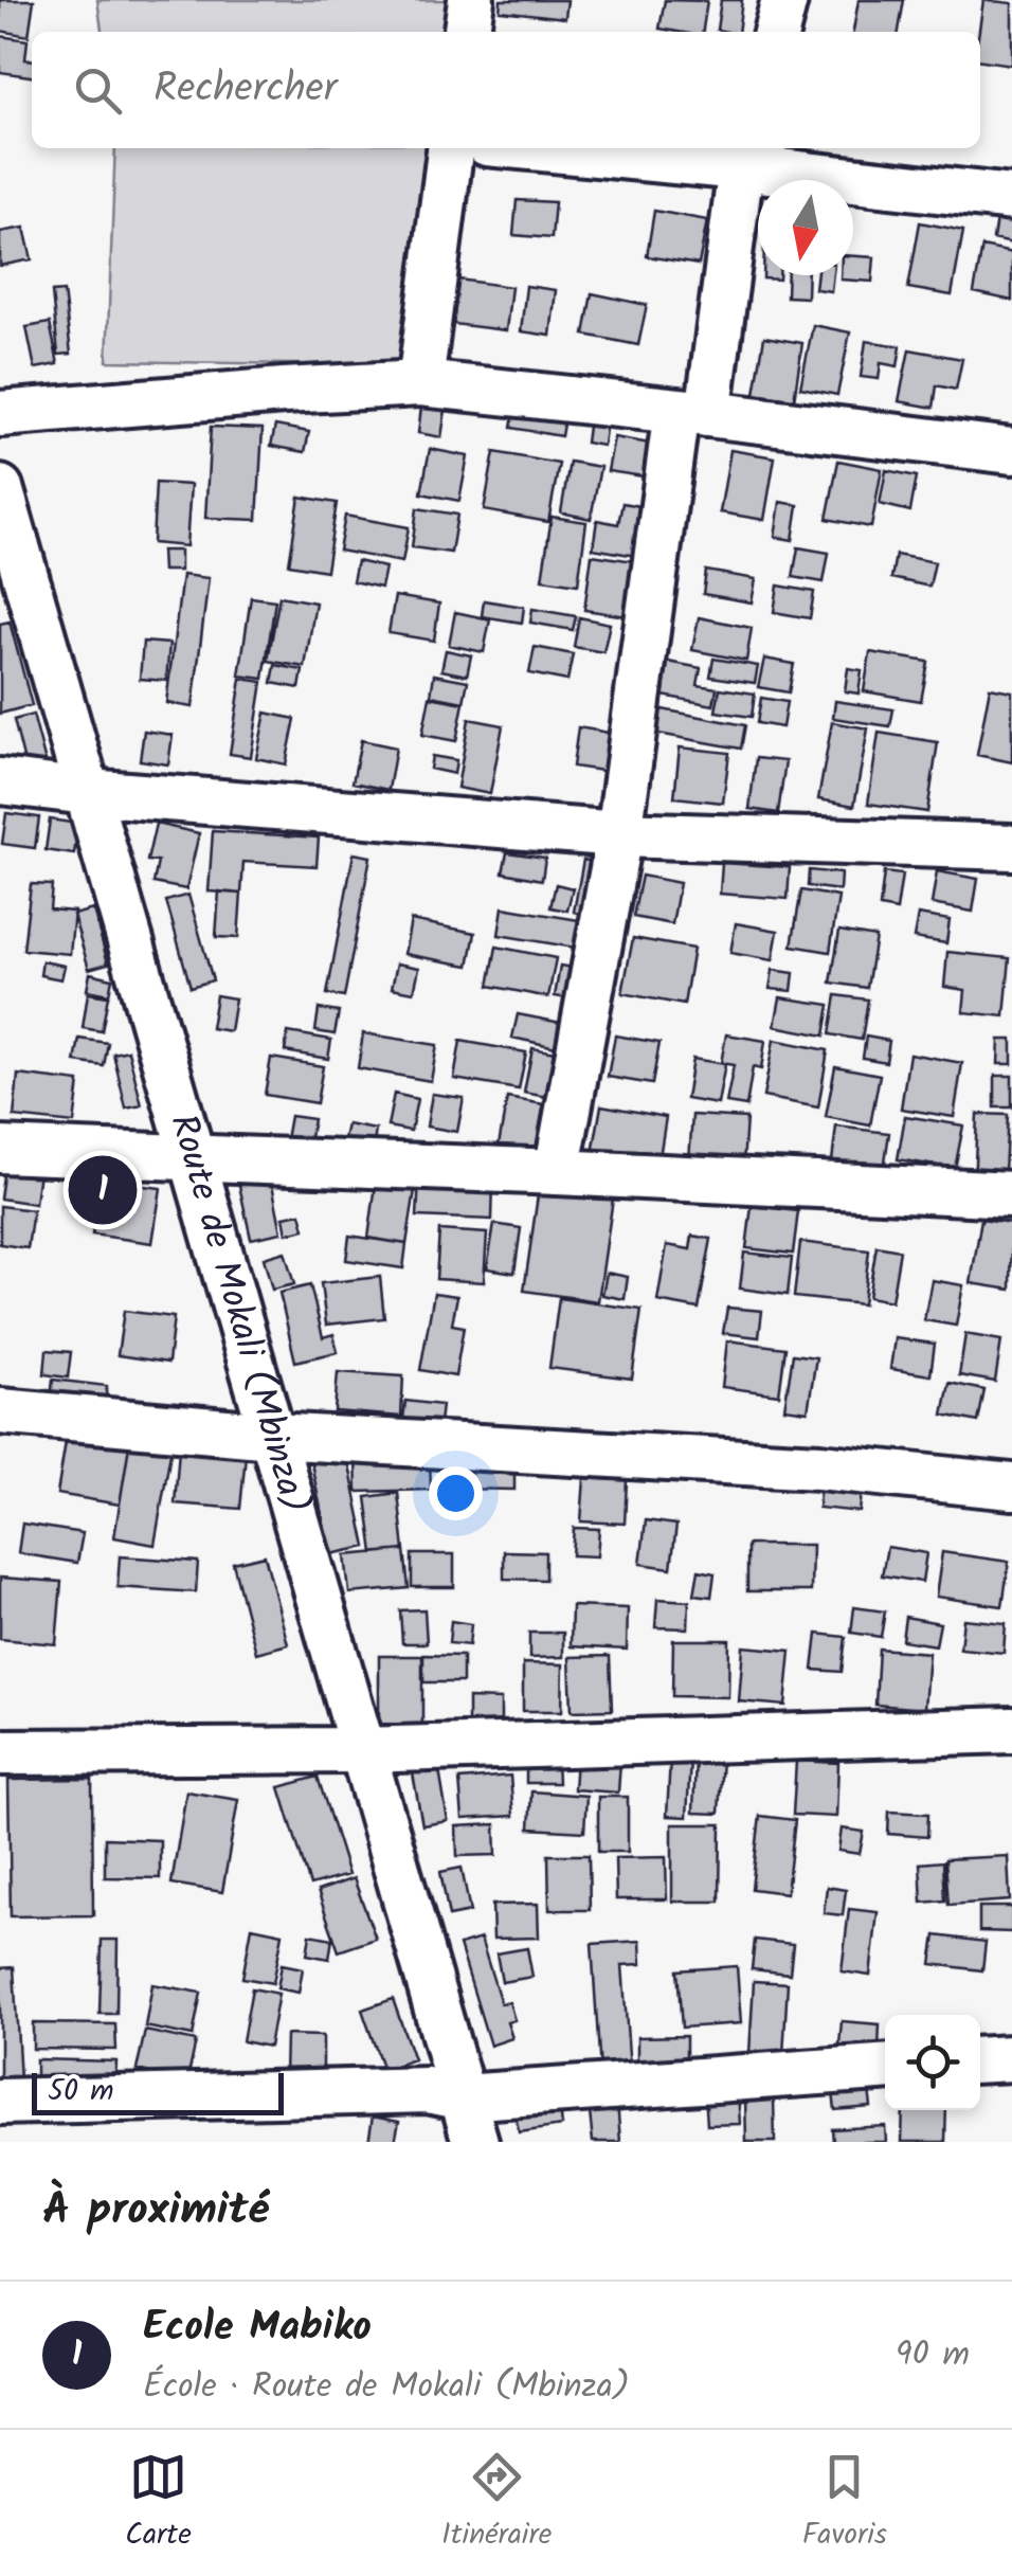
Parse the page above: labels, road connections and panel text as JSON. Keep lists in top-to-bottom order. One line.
{"streets":{"street":["Route de Mokali (Mbinza)"]},"scale_bar":"50 m","north":"bottom","page":{"search":"Rechercher","pins":"1","scale":"50 m","heading":"À proximité","list":[{"mark":"1","name":"Ecole Mabiko","note":"École · Route de Mokali (Mbinza)","value":"90 m"}],"nav":["Carte","Itinéraire","Favoris"]}}
